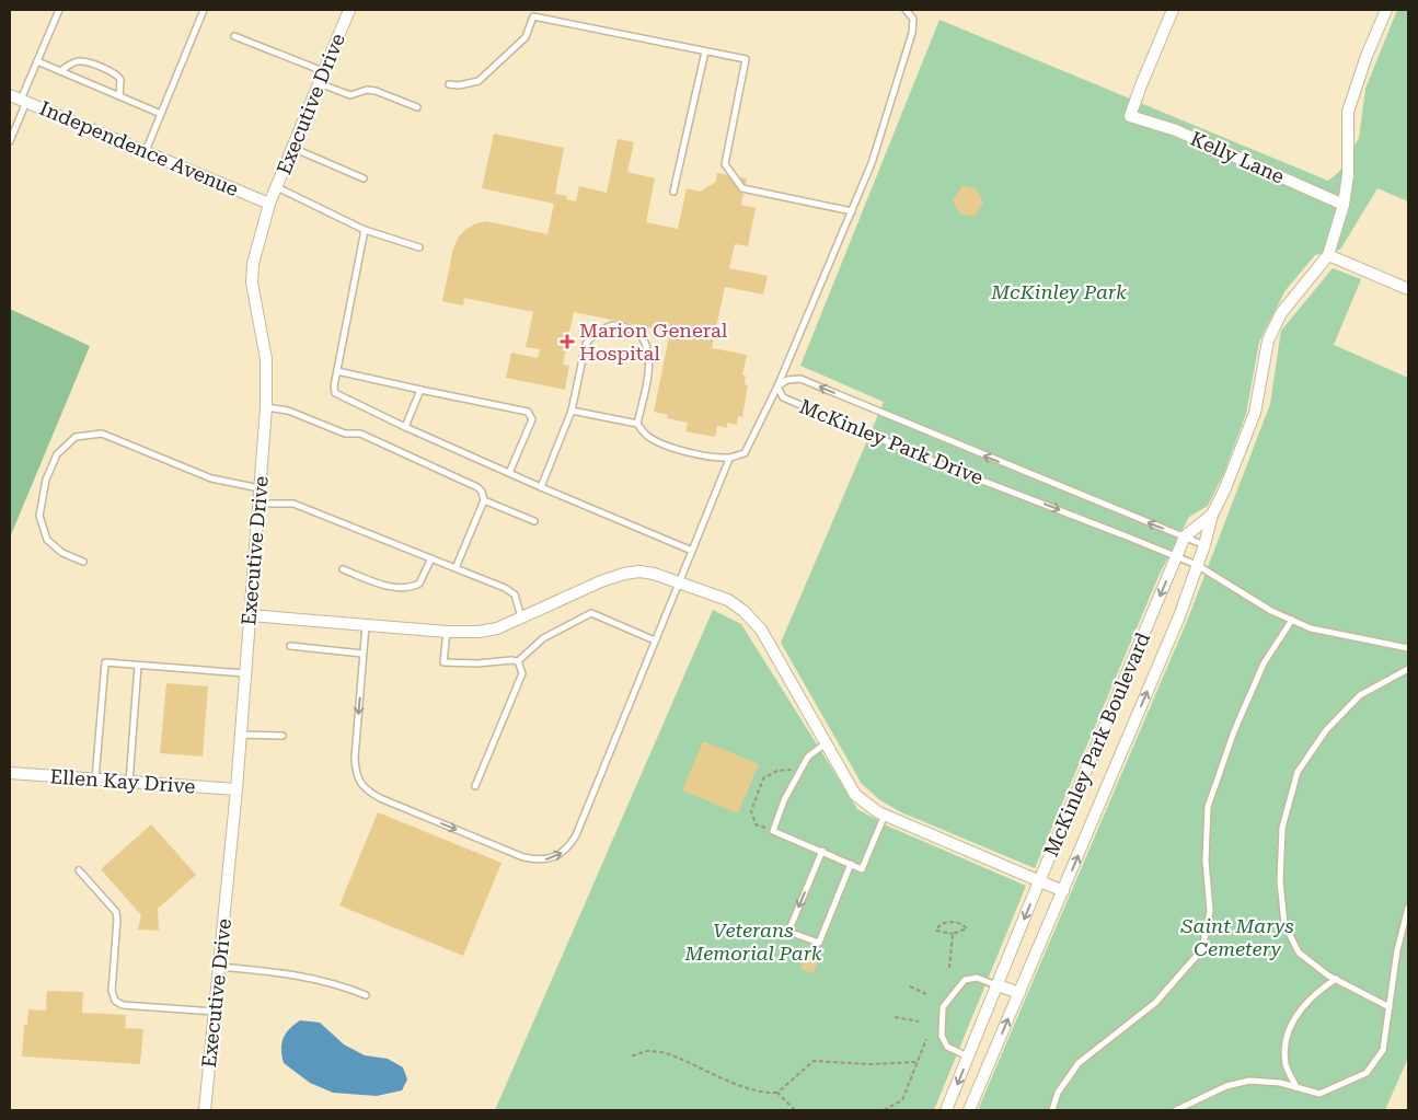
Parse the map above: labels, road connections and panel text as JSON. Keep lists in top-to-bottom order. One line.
{"streets":{"street":["Executive Drive","Independence Avenue","Kelly Lane","McKinley Park Boulevard","Ellen Kay Drive"],"lane":["McKinley Park Drive"]},"crossings":[["Executive Drive","Independence Avenue"],["Executive Drive","Ellen Kay Drive"],["Kelly Lane","McKinley Park Boulevard"],["McKinley Park Drive","McKinley Park Boulevard"]],"parks":["McKinley Park","Saint Marys Cemetery","Veterans Memorial Park"],"places":{"health":["Marion General Hospital"]}}
